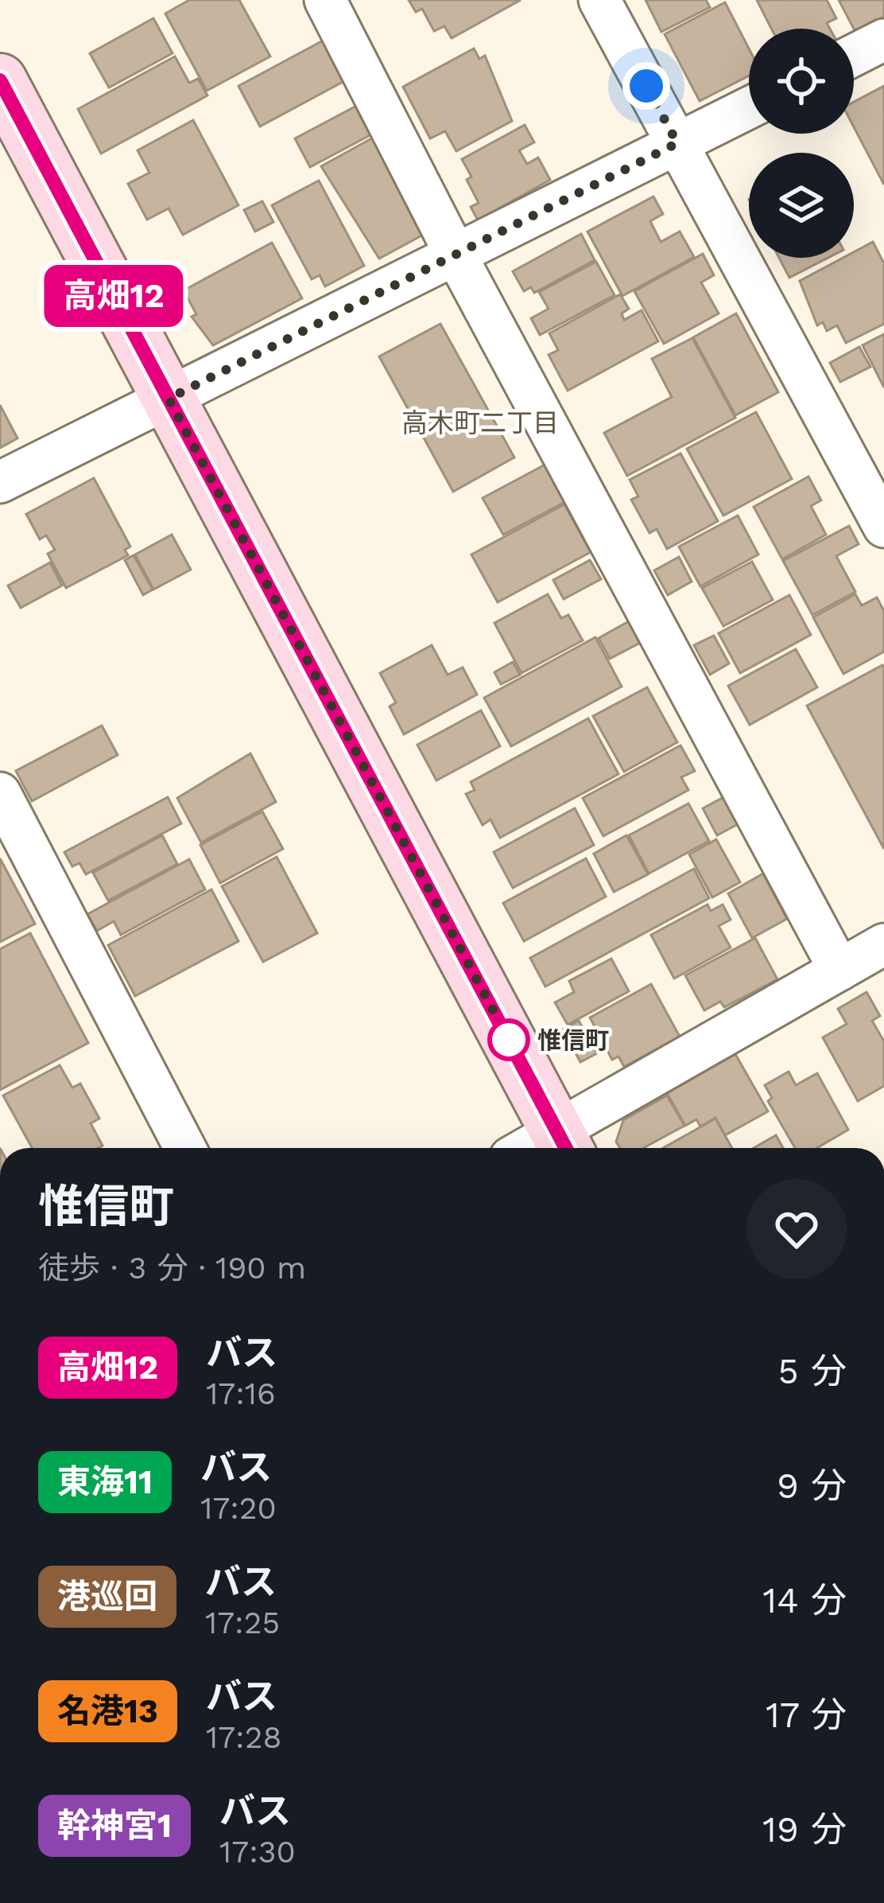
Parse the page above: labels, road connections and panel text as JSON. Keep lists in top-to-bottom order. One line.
{"districts":["高木町二丁目"],"places":["惟信町"],"lines":["bus line 高畑12"],"page":{"on_map":"高畑12","heading":["惟信町","徒歩 · 3 分 · 190 m"],"list":[{"mark":"高畑12","name":"バス","note":"17:16","value":"5 分"},{"mark":"東海11","name":"バス","note":"17:20","value":"9 分"},{"mark":"港巡回","name":"バス","note":"17:25","value":"14 分"},{"mark":"名港13","name":"バス","note":"17:28","value":"17 分"},{"mark":"幹神宮1","name":"バス","note":"17:30","value":"19 分"}]}}
